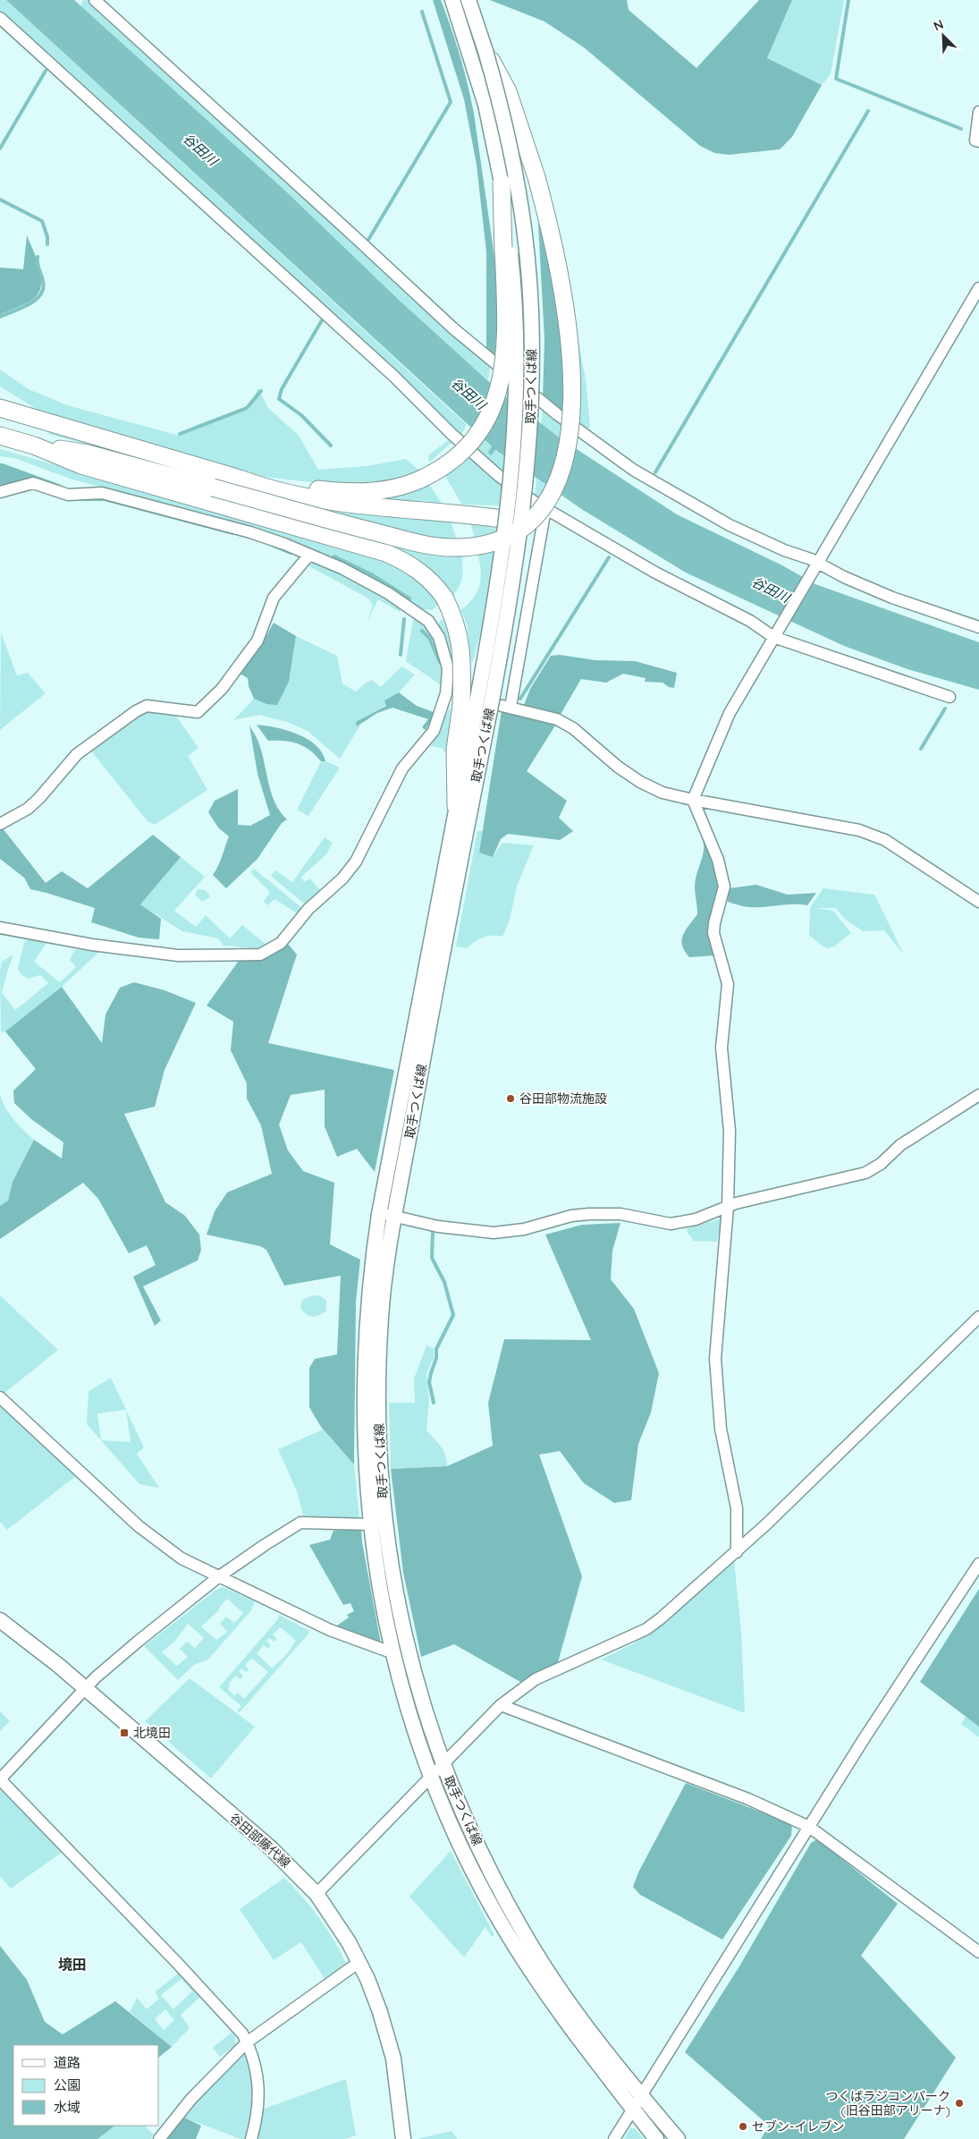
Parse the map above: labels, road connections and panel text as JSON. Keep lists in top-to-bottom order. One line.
{"streets":{"main road":["取手つくば線","谷田部藤代線"]},"districts":["境田"],"water":["谷田川"],"places":{"other":["谷田部物流施設","つくばラジコンパーク (旧谷田部アリーナ)","セブン-イレブン"],"transit":["北境田"]},"legend":["道路","公園","水域"],"north":"top left"}
